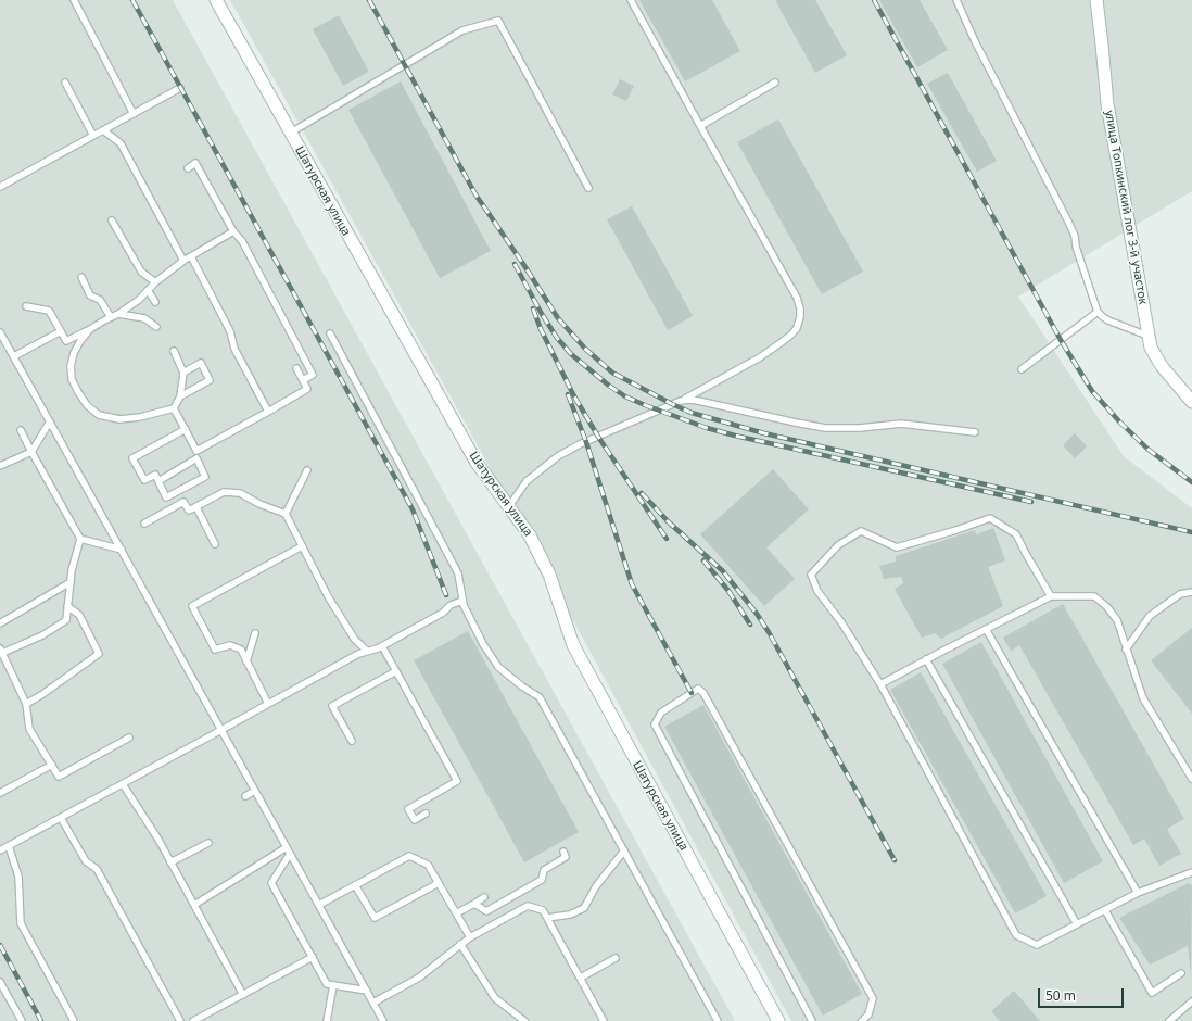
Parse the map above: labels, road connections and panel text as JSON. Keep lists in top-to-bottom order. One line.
{"streets":{"street":["Шатурская улица","улица Топкинский лог 3-й участок"]},"scale_bar":"50 m"}
